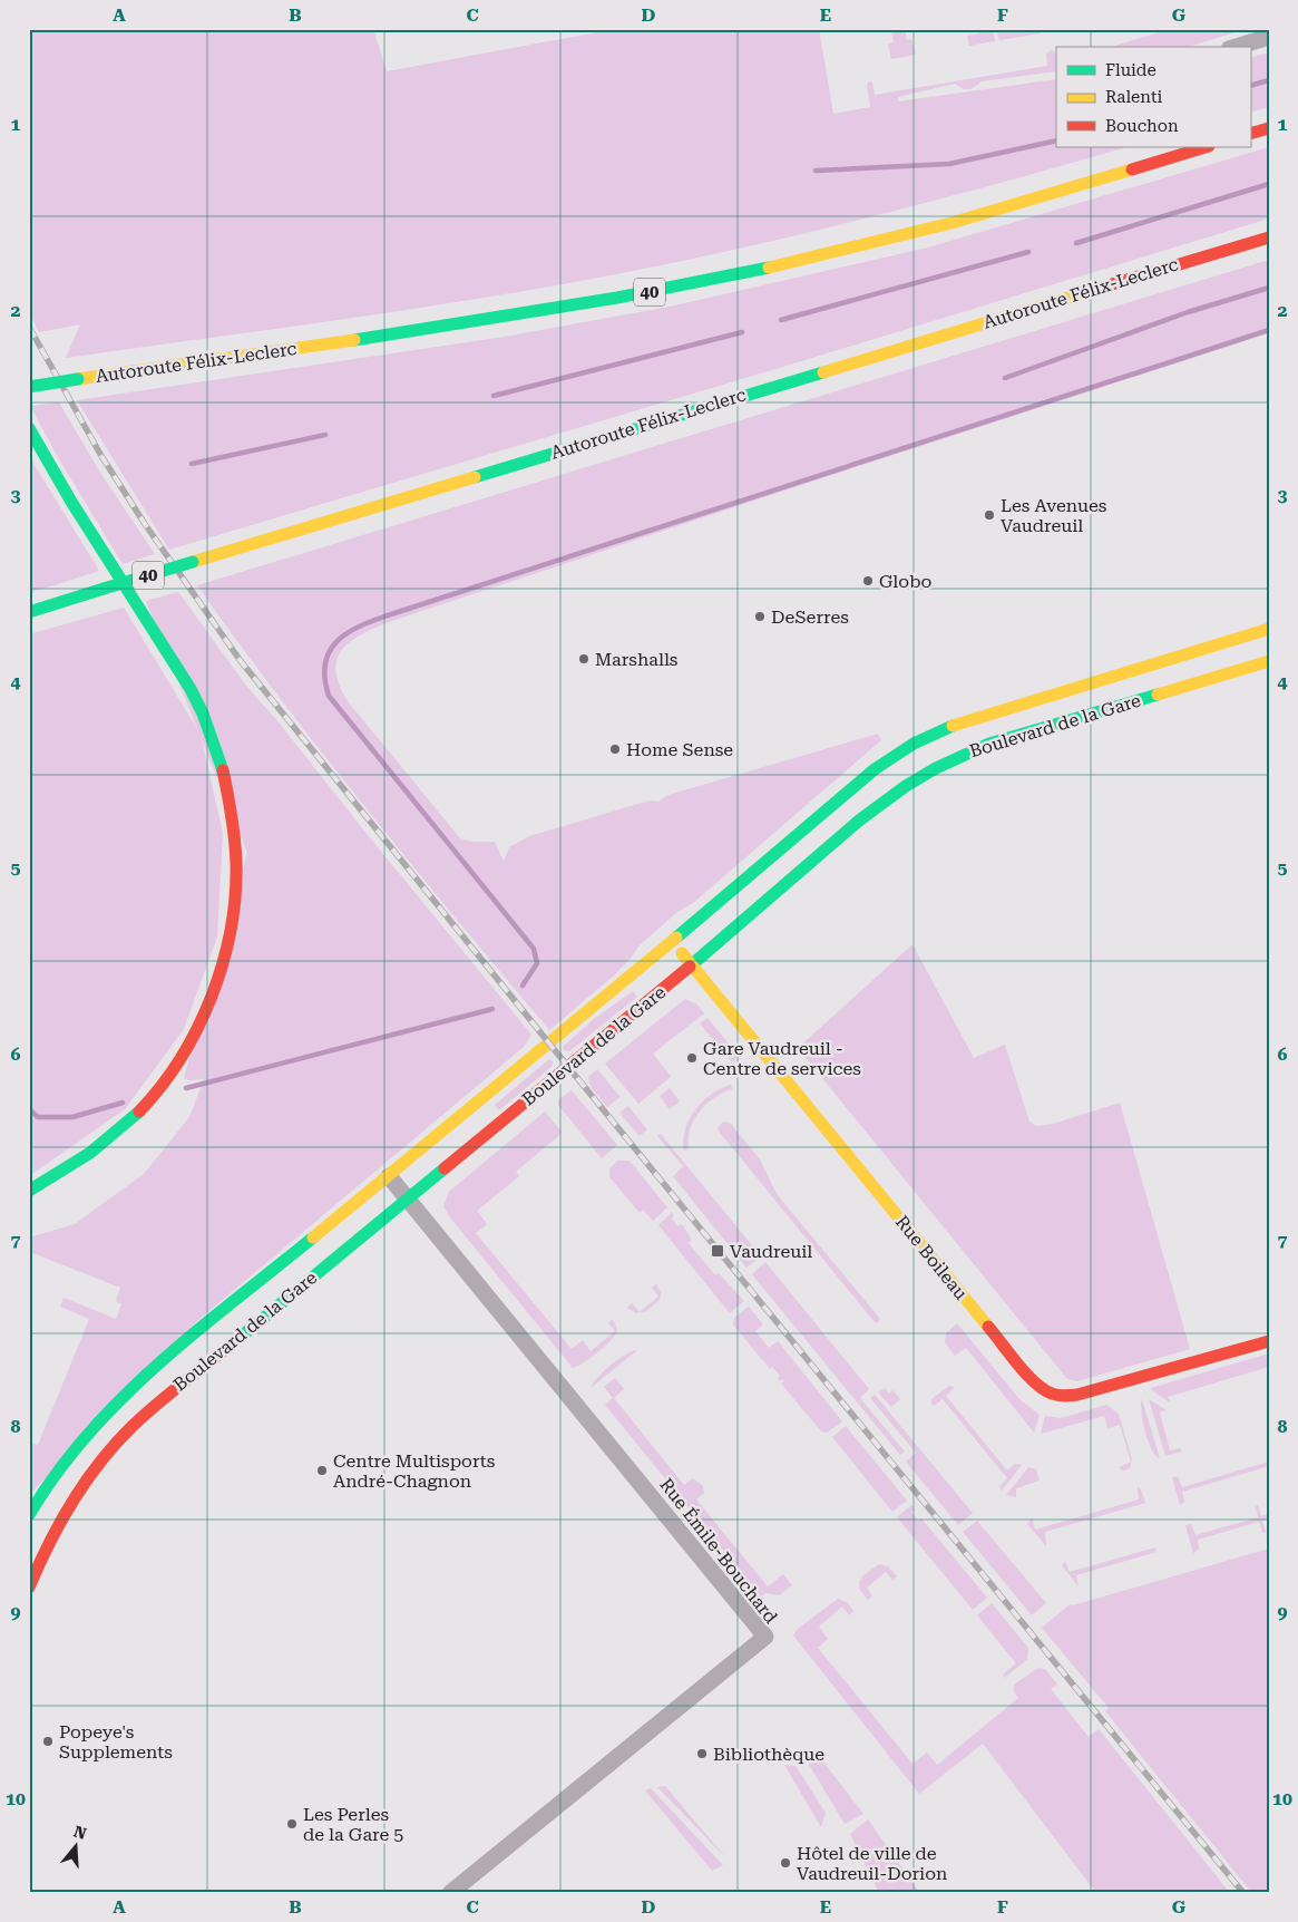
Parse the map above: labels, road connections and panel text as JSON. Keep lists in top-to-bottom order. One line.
{"streets":{"main road":["40","Autoroute Félix-Leclerc","Boulevard de la Gare","Rue Boileau"],"street":["Rue Émile-Bouchard"]},"crossings":[["Boulevard de la Gare","Rue Boileau"],["Boulevard de la Gare","Rue Émile-Bouchard"]],"places":{"other":["Les Avenues Vaudreuil","Globo","DeSerres","Marshalls","Home Sense","Gare Vaudreuil - Centre de services","Centre Multisports André-Chagnon","Popeye's Supplements","Bibliothèque","Les Perles de la Gare 5","Hôtel de ville de Vaudreuil-Dorion"],"transit":["Vaudreuil"]},"legend":["Fluide","Ralenti","Bouchon"],"north":"top","grid":{"columns":["A","B","C","D","E","F","G"],"rows":["1","2","3","4","5","6","7","8","9","10"]}}
